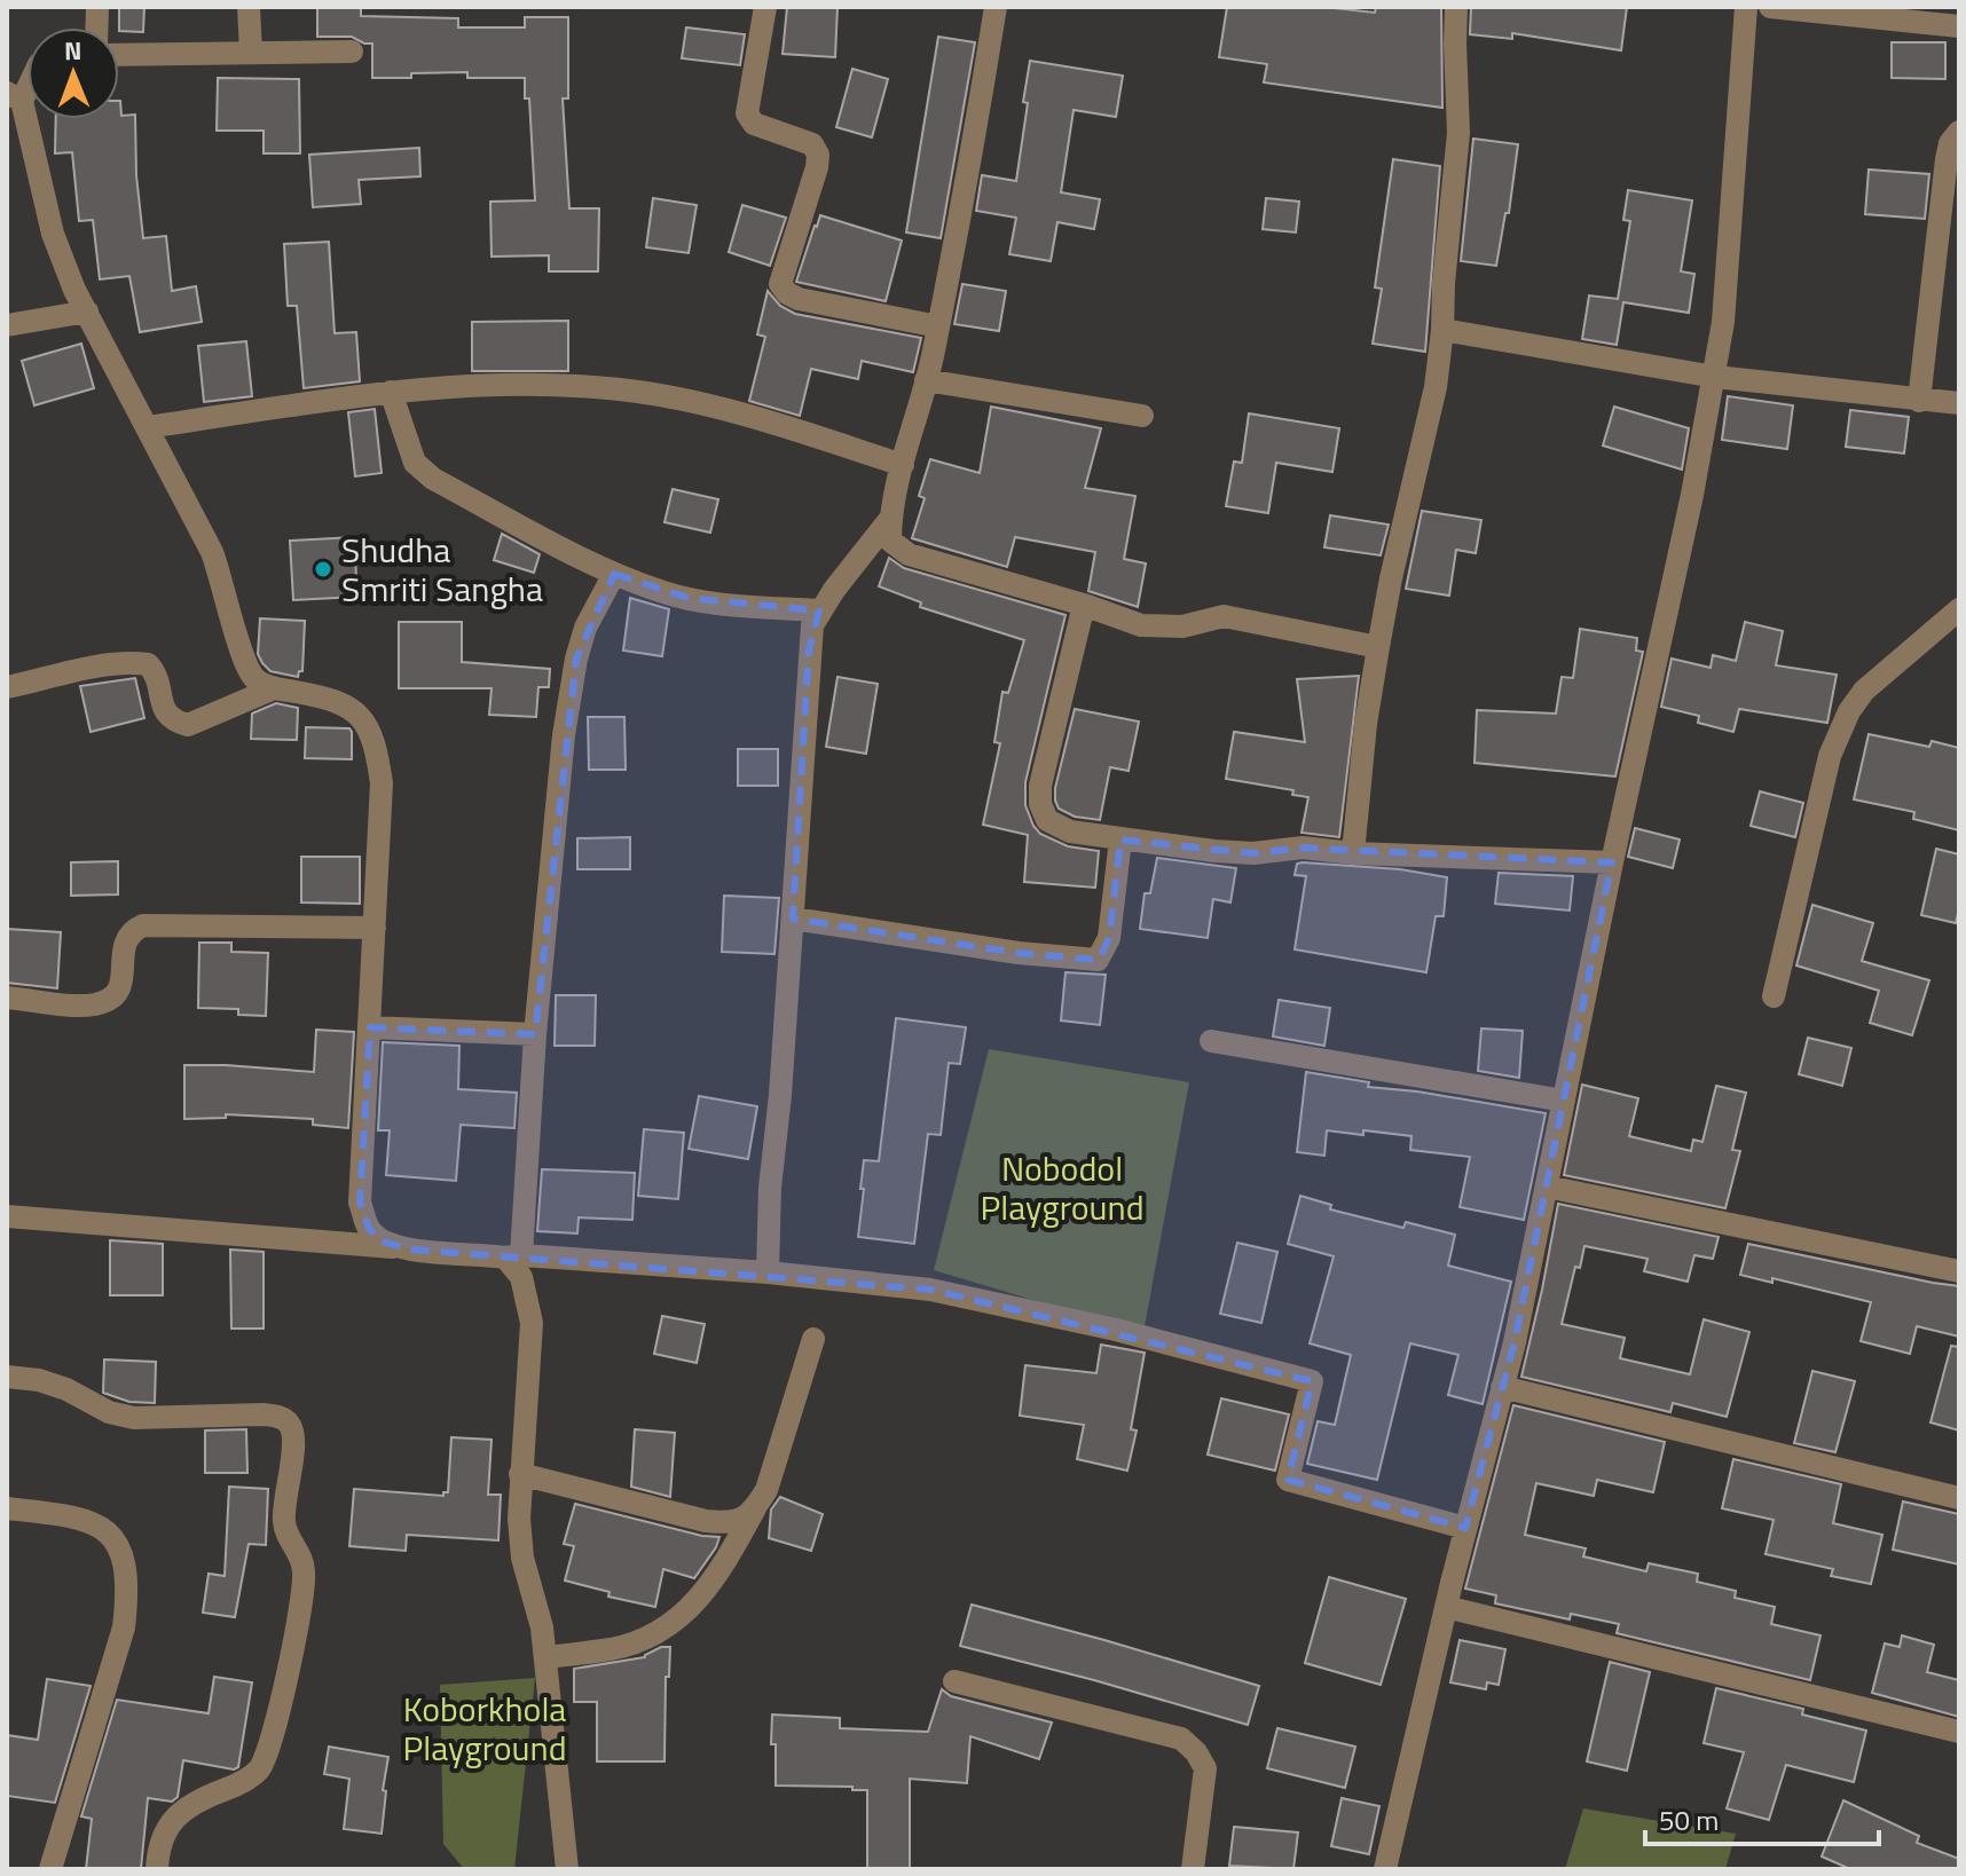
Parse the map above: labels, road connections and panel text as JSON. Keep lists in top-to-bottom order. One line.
{"parks":["Nobodol Playground","Koborkhola Playground"],"places":["Shudha Smriti Sangha"],"scale_bar":"50 m","north":"top"}
